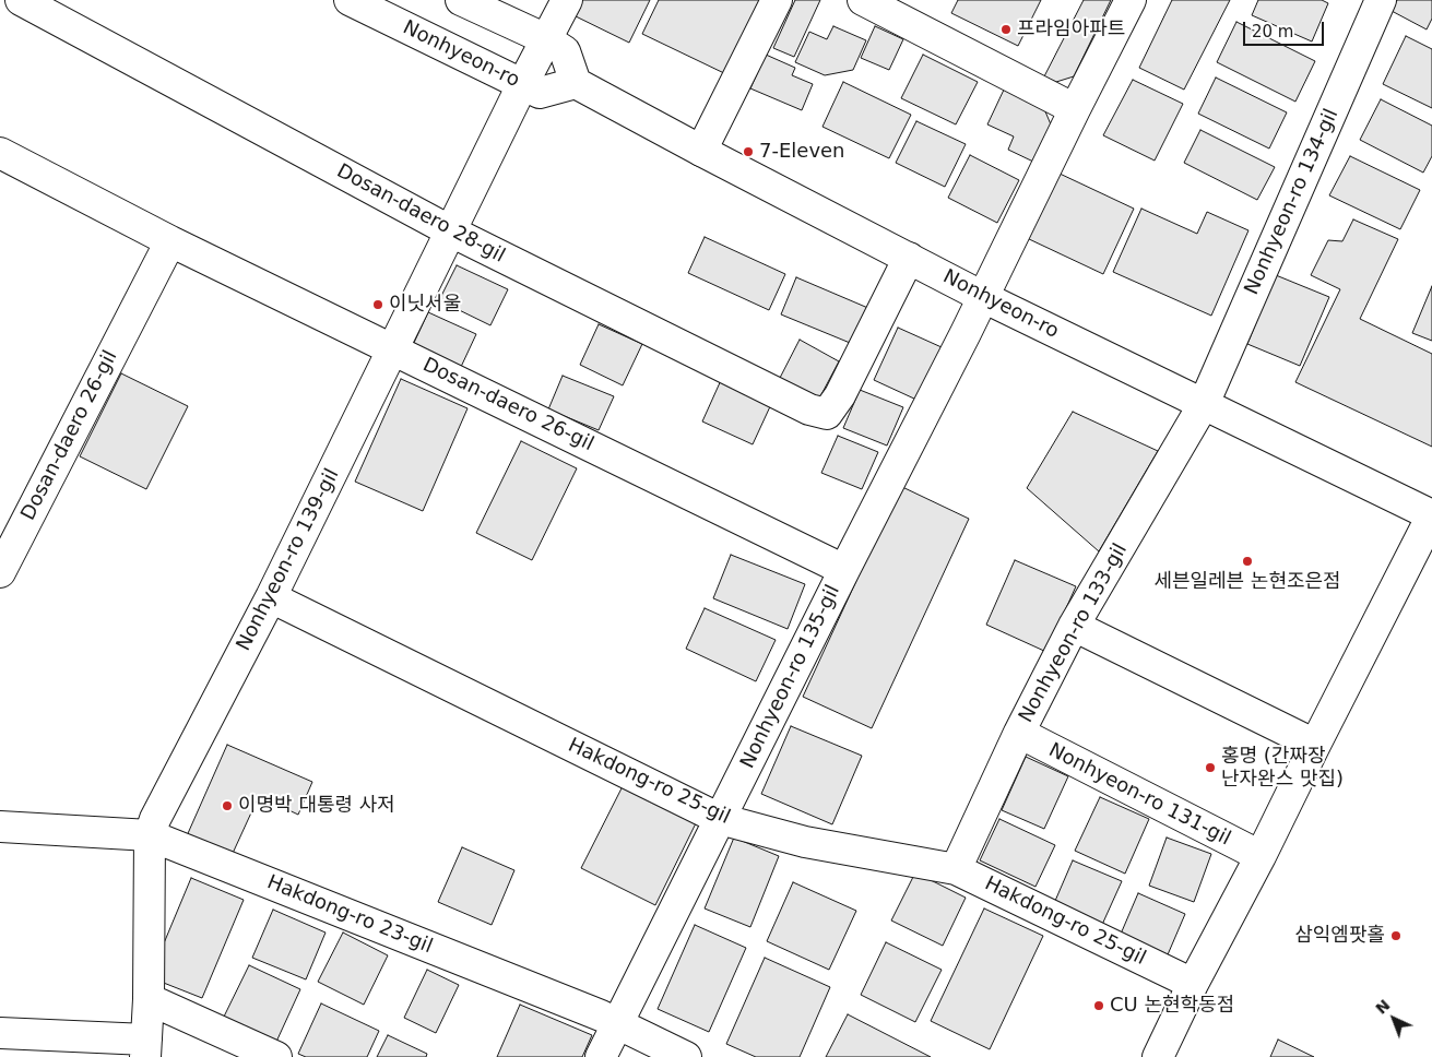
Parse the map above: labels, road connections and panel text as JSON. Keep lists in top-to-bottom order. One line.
{"streets":{"street":["Nonhyeon-ro","Nonhyeon-ro 134-gil","Dosan-daero 28-gil","Dosan-daero 26-gil","Nonhyeon-ro 139-gil","Nonhyeon-ro 133-gil","Nonhyeon-ro 135-gil","Hakdong-ro 25-gil","Nonhyeon-ro 131-gil","Hakdong-ro 23-gil"]},"crossings":[["Nonhyeon-ro","Nonhyeon-ro 134-gil"],["Nonhyeon-ro","Dosan-daero 28-gil"],["Nonhyeon-ro","Nonhyeon-ro 139-gil"],["Nonhyeon-ro","Nonhyeon-ro 133-gil"],["Nonhyeon-ro","Nonhyeon-ro 135-gil"],["Nonhyeon-ro 134-gil","Nonhyeon-ro 133-gil"],["Dosan-daero 28-gil","Nonhyeon-ro 139-gil"],["Dosan-daero 26-gil","Nonhyeon-ro 139-gil"],["Dosan-daero 26-gil","Nonhyeon-ro 135-gil"],["Nonhyeon-ro 139-gil","Hakdong-ro 25-gil"],["Nonhyeon-ro 139-gil","Hakdong-ro 23-gil"],["Nonhyeon-ro 133-gil","Hakdong-ro 25-gil"],["Nonhyeon-ro 133-gil","Nonhyeon-ro 131-gil"],["Nonhyeon-ro 135-gil","Hakdong-ro 25-gil"],["Nonhyeon-ro 135-gil","Hakdong-ro 23-gil"]],"places":["프라임아파트","7-Eleven","이닛서울","세븐일레븐 논현조은점","홍명 (간짜장 난자완스 맛집)","이명박 대통령 사저","삼익엠팟홀","CU 논현학동점"],"scale_bar":"20 m","north":"top left"}
